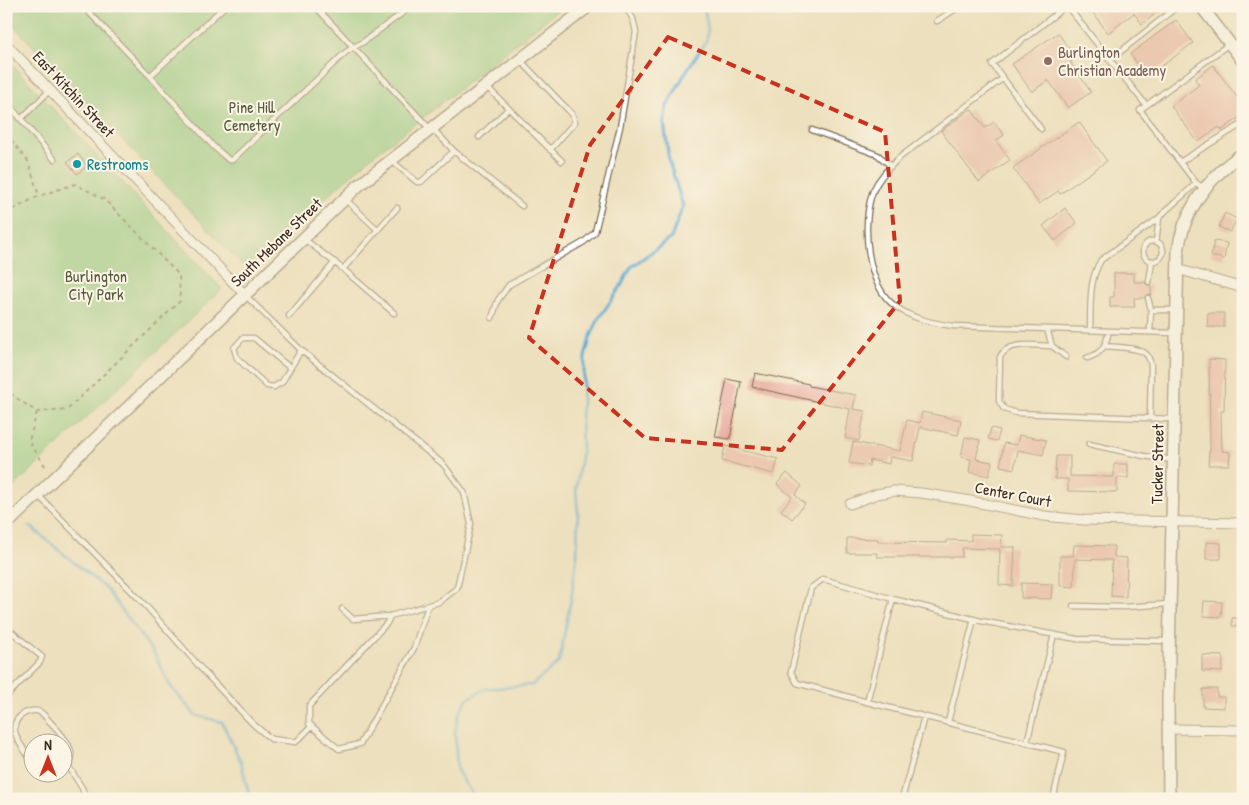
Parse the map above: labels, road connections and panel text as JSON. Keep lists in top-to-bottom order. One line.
{"streets":{"street":["East Kitchin Street","South Mebane Street","Tucker Street","Center Court"]},"crossings":[["East Kitchin Street","South Mebane Street"],["Tucker Street","Center Court"]],"parks":["Pine Hill Cemetery","Burlington City Park"],"places":["Burlington Christian Academy","Restrooms"],"north":"top"}
